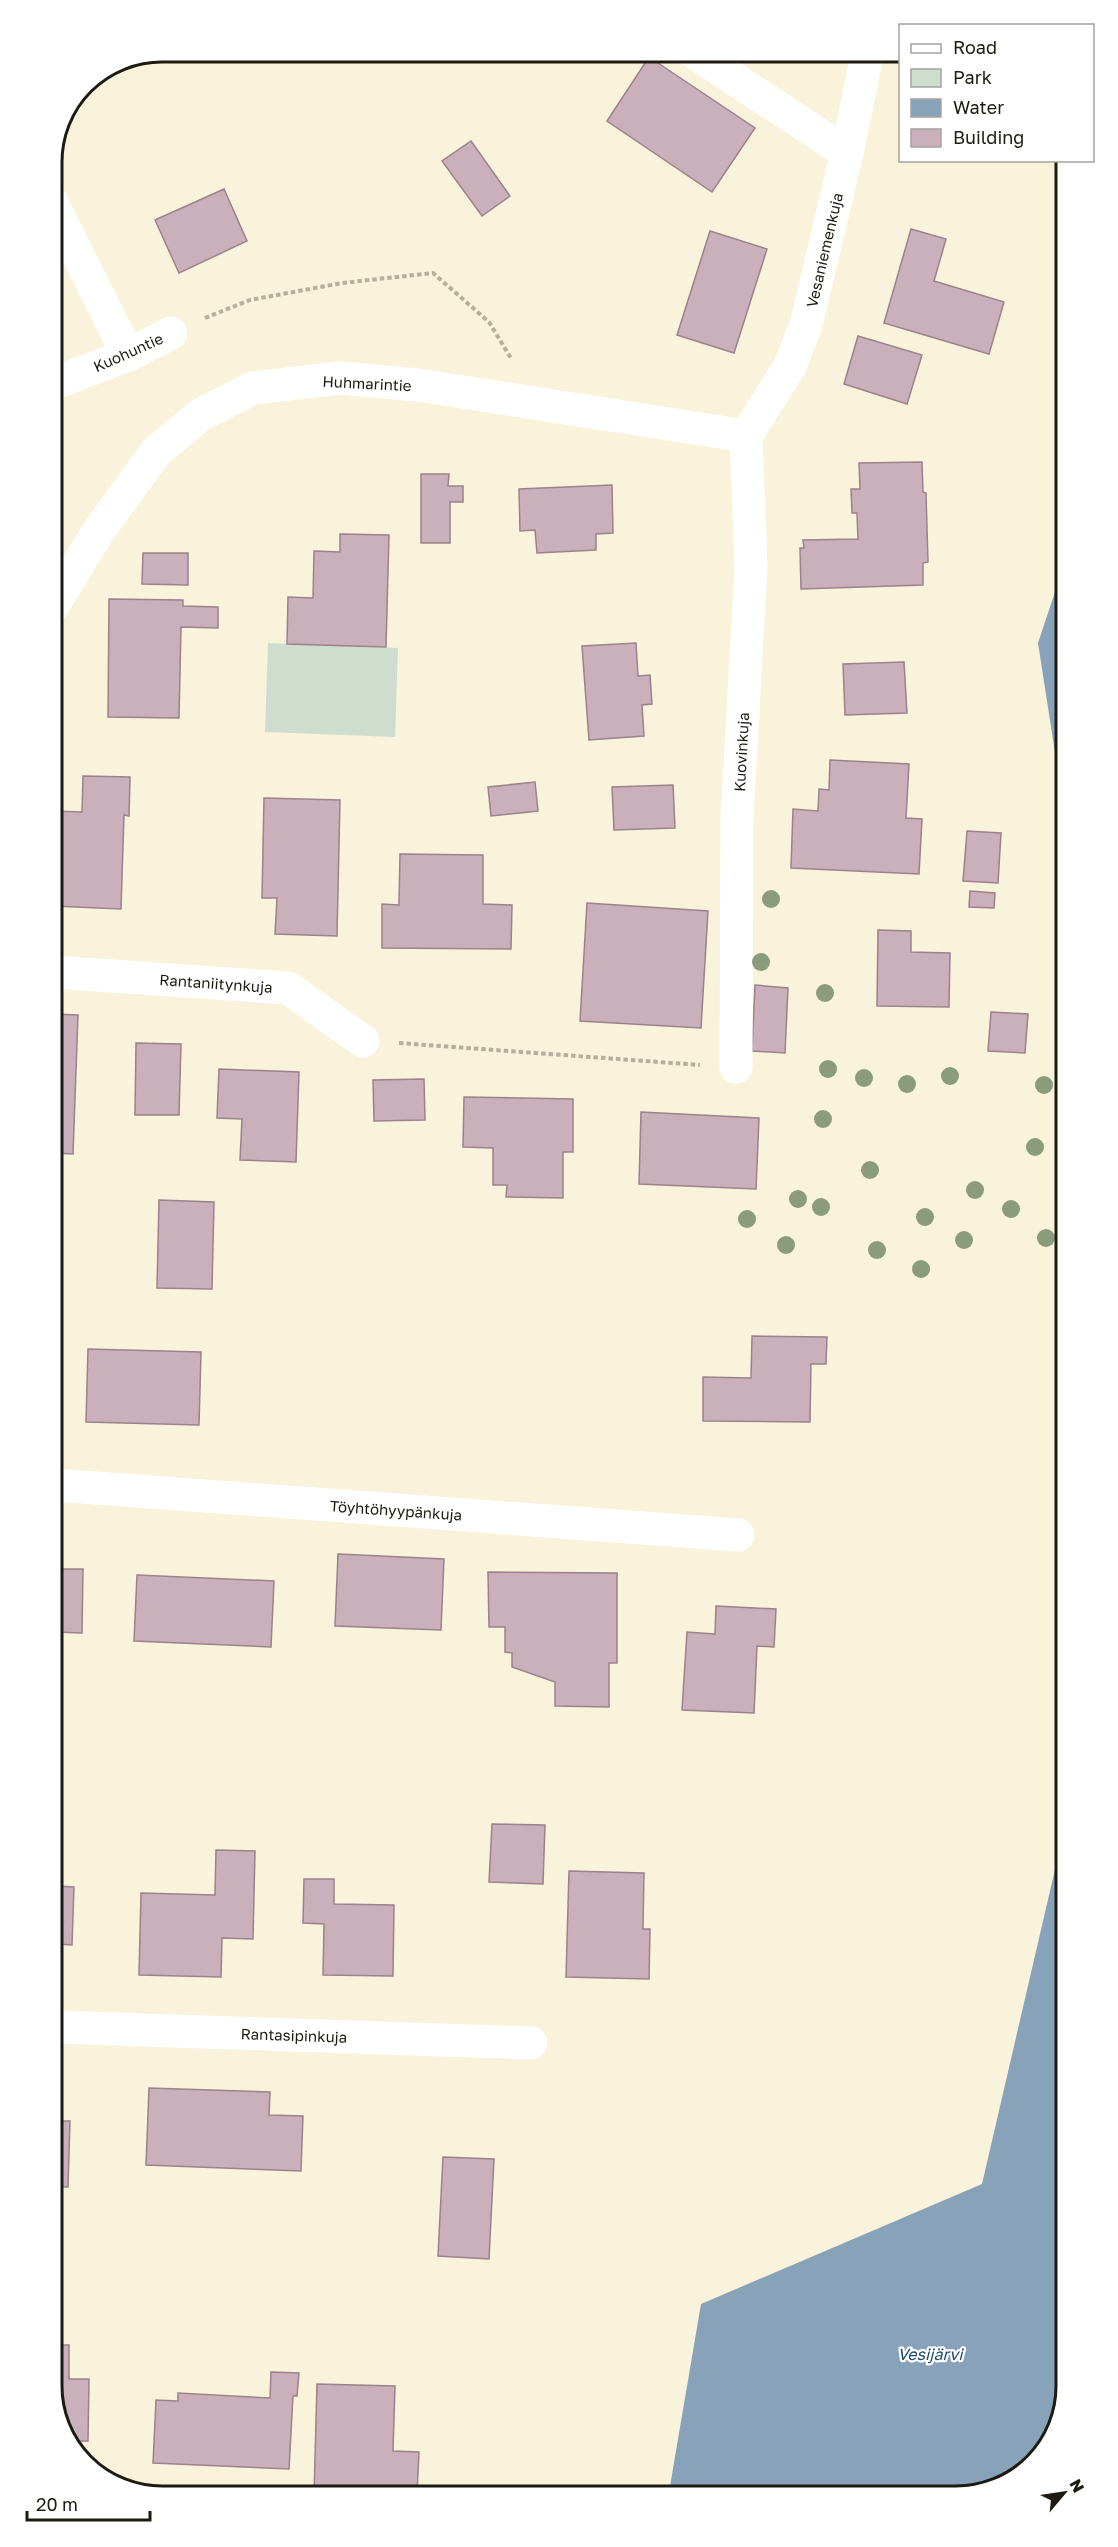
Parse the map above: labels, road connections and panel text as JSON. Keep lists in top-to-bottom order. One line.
{"streets":{"street":["Vesaniemenkuja","Kuohuntie","Huhmarintie","Kuovinkuja","Rantaniitynkuja","Töyhtöhyypänkuja","Rantasipinkuja"]},"crossings":[["Vesaniemenkuja","Huhmarintie"],["Vesaniemenkuja","Kuovinkuja"],["Huhmarintie","Kuovinkuja"]],"water":["Vesijärvi"],"legend":["Road","Park","Water","Building"],"scale_bar":"20 m","north":"top right"}
